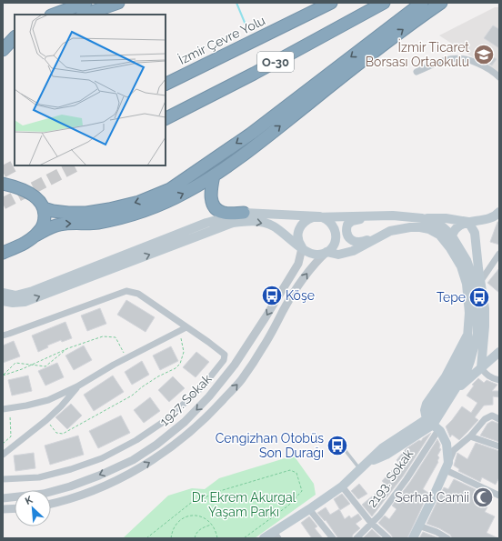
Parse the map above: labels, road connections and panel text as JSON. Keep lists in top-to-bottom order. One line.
{"streets":{"highway":["İzmir Çevre Yolu","O-30"],"street":["1927. Sokak","2193. Sokak"]},"parks":["Dr. Ekrem Akurgal Yaşam Parkı"],"places":{"school or university":["İzmir Ticaret Borsası Ortaokulu"],"bus stop":["Köşe","Tepe","Cengizhan Otobüs Son Durağı"],"mosque":["Serhat Camii"]},"north":"top left"}
